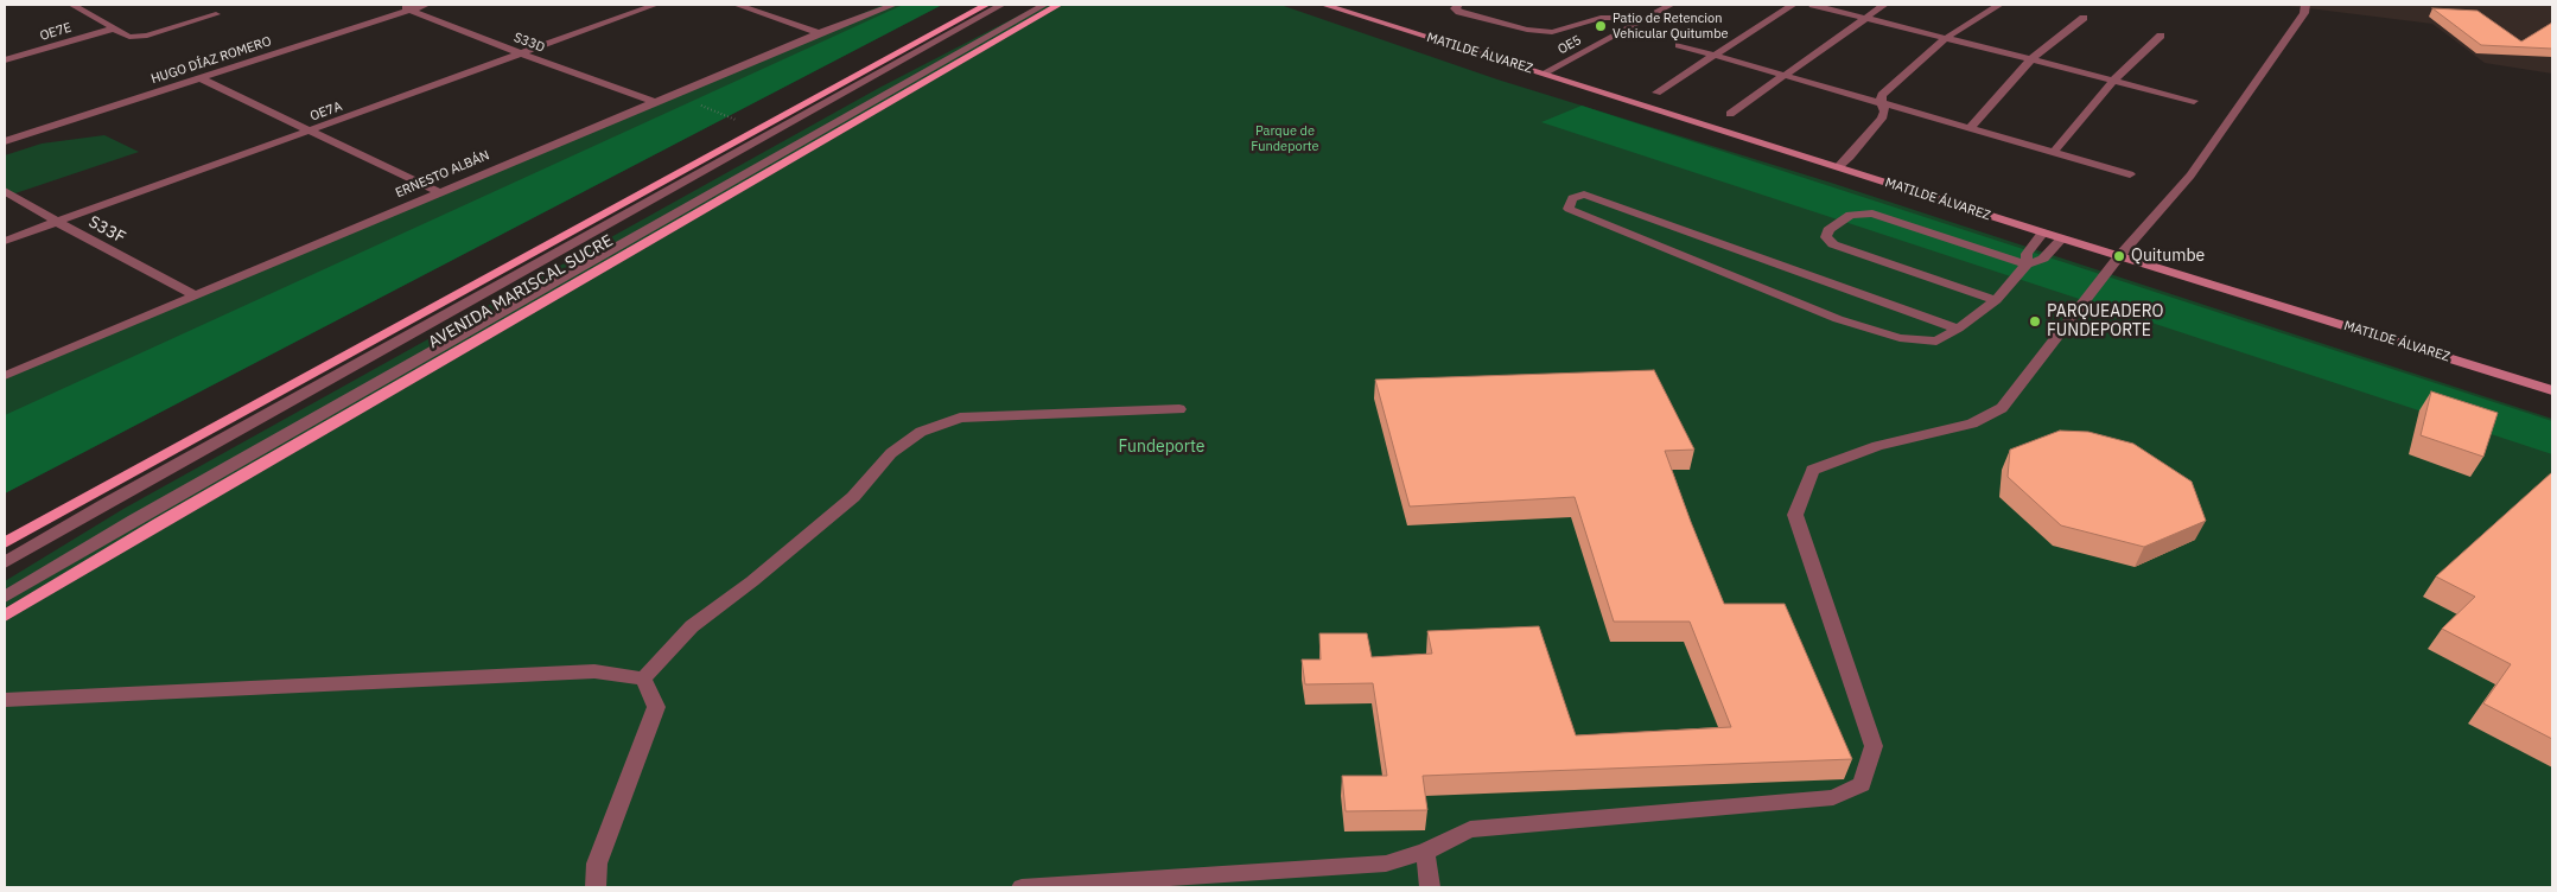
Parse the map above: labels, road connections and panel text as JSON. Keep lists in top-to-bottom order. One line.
{"streets":{"main road":["AVENIDA MARISCAL SUCRE"],"street":["OE7E","S33D","OE5","MATILDE ÁLVAREZ","HUGO DÍAZ ROMERO","OE7A","ERNESTO ALBÁN","S33F"]},"crossings":[["S33D","HUGO DÍAZ ROMERO"],["S33D","OE7A"],["S33D","ERNESTO ALBÁN"],["OE5","MATILDE ÁLVAREZ"],["OE7A","S33F"],["ERNESTO ALBÁN","S33F"]],"parks":["Parque de Fundeporte","Fundeporte"],"places":["Patio de Retencion Vehicular Quitumbe","Quitumbe","PARQUEADERO FUNDEPORTE"]}
